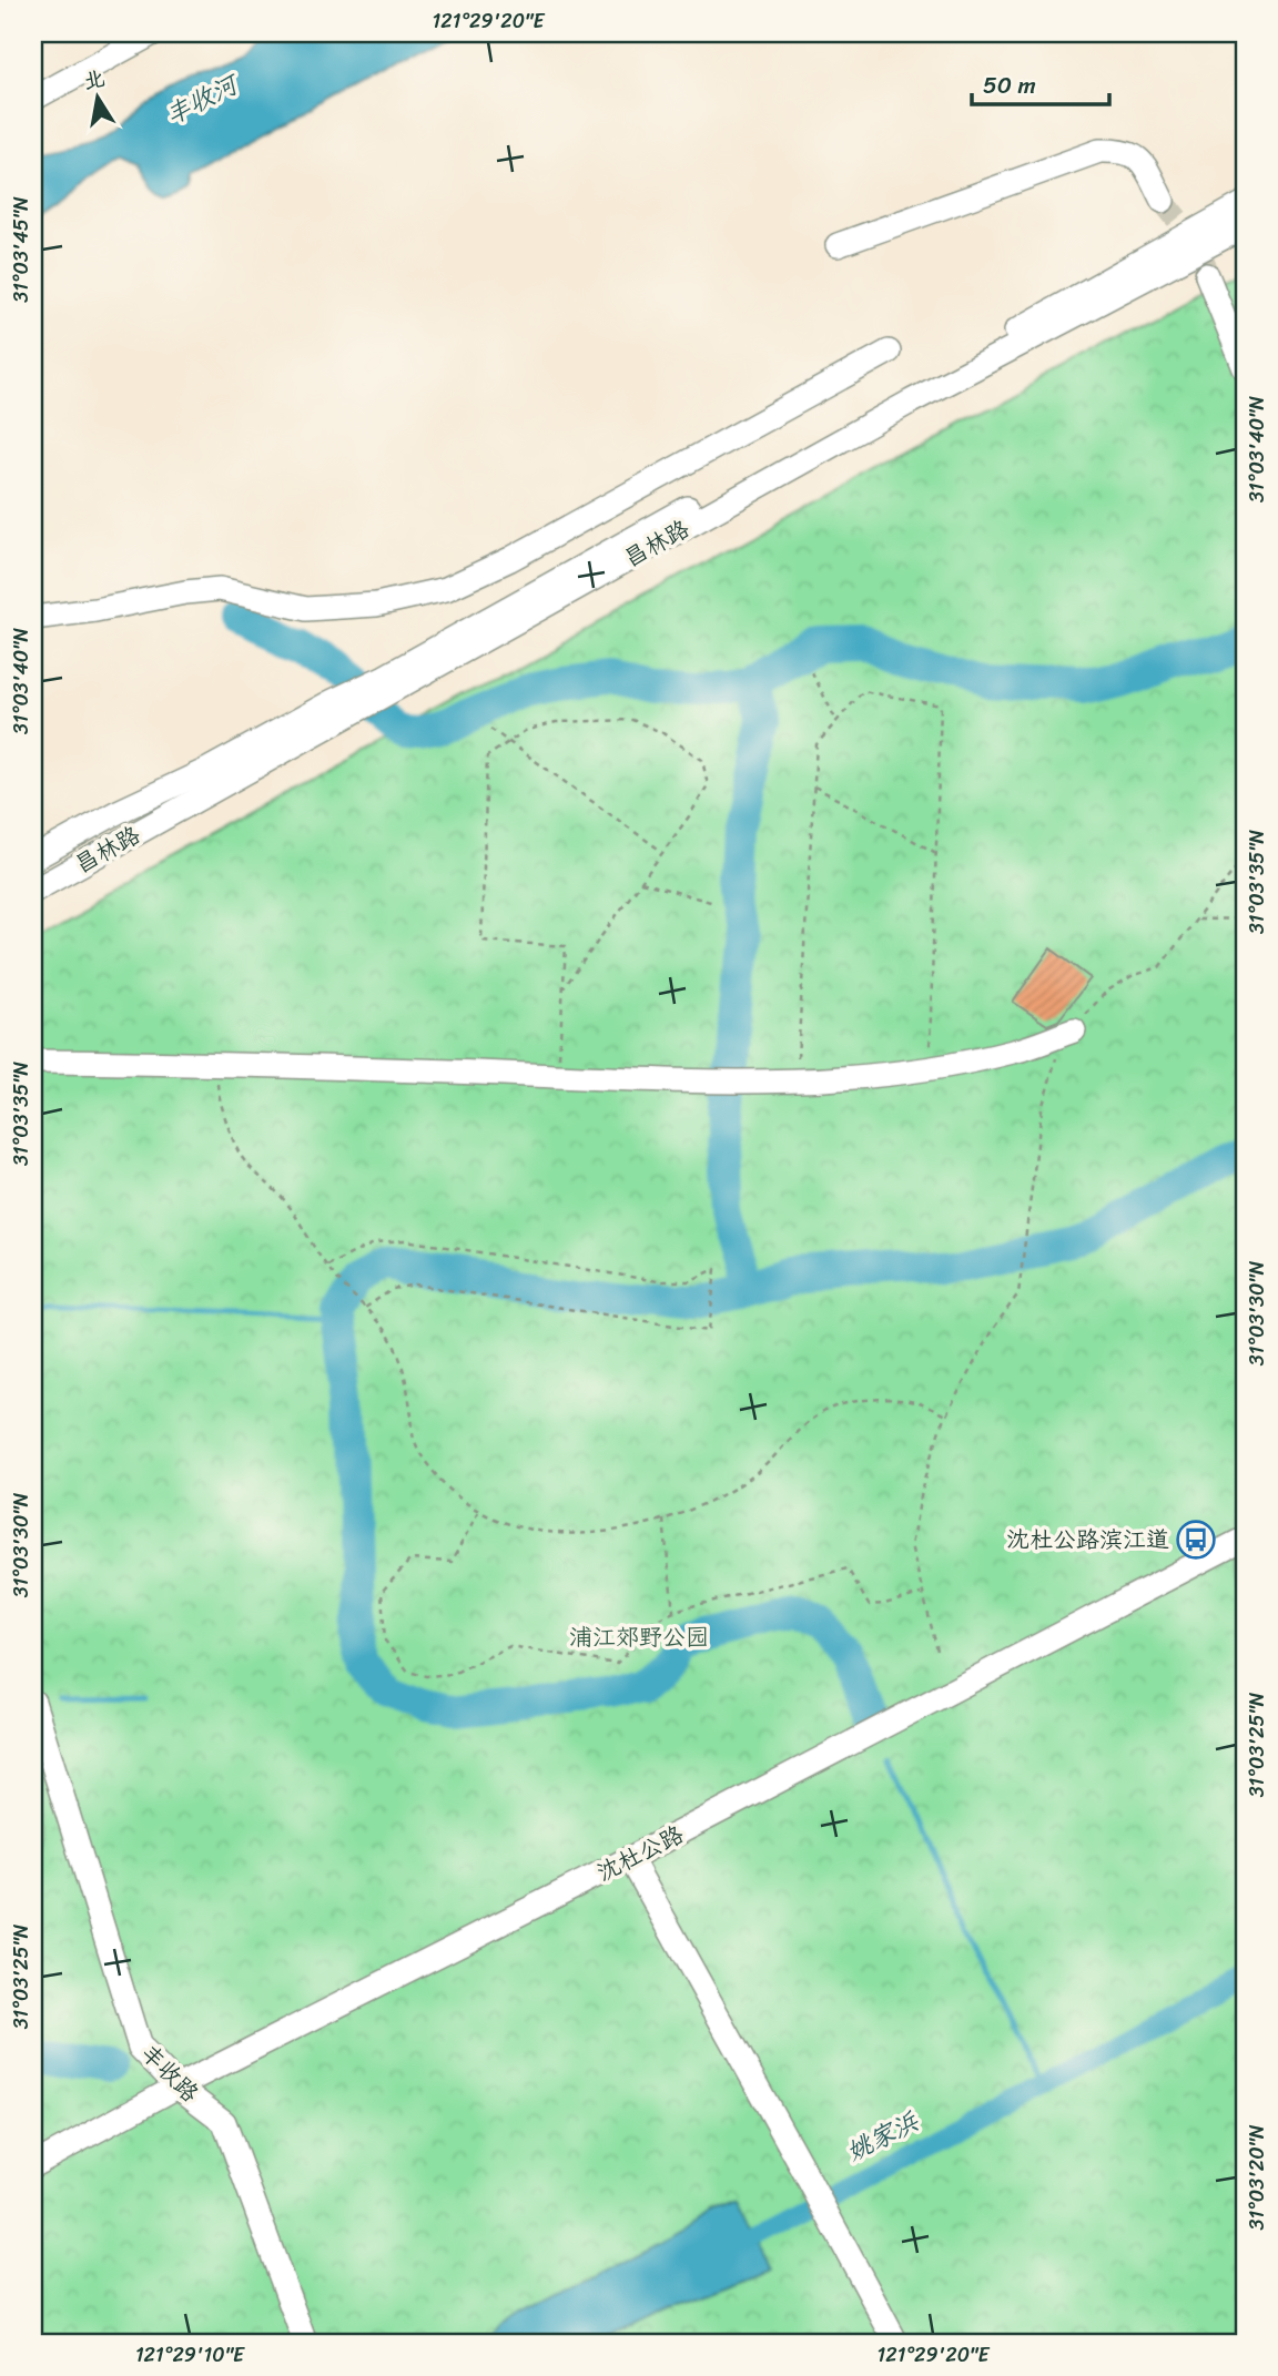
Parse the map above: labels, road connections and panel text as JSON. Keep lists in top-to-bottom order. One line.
{"streets":{"street":["昌林路","沈杜公路","丰收路"]},"crossings":[["沈杜公路","丰收路"]],"water":["丰收河","姚家浜"],"parks":["浦江郊野公园"],"places":{"bus stop":["沈杜公路滨江道"]},"scale_bar":"50 m","north":"top","coordinates":["121°29'20\"E","31°03'45\"N","31°03'40\"N","31°03'35\"N","31°03'30\"N","31°03'25\"N","31°03'20\"N","121°29'10\"E"]}
